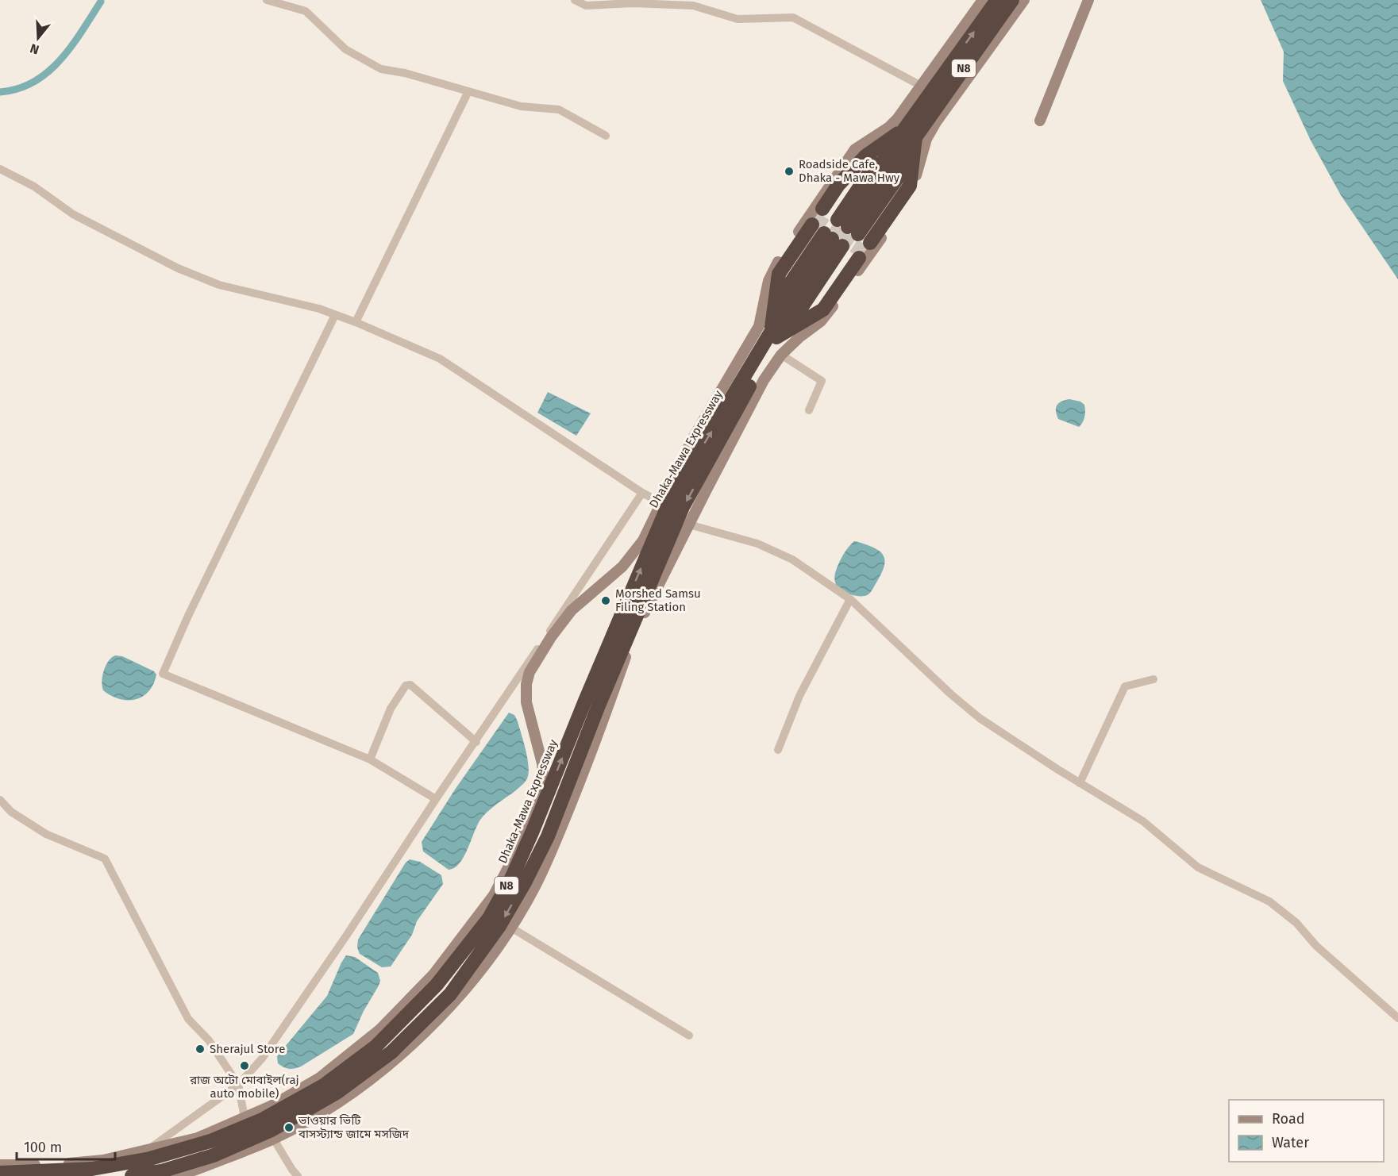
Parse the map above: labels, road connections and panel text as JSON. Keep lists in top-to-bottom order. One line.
{"streets":{"highway":["N8","Dhaka-Mawa Expressway"]},"places":["Roadside Cafe, Dhaka - Mawa Hwy","Morshed Samsu Filing Station","Sherajul Store","রাজ অটো মোবাইল(raj auto mobile)","ভাওয়ার ভিটি বাসস্ট্যান্ড জামে মসজিদ"],"legend":["Road","Water"],"scale_bar":"100 m","north":"bottom"}
